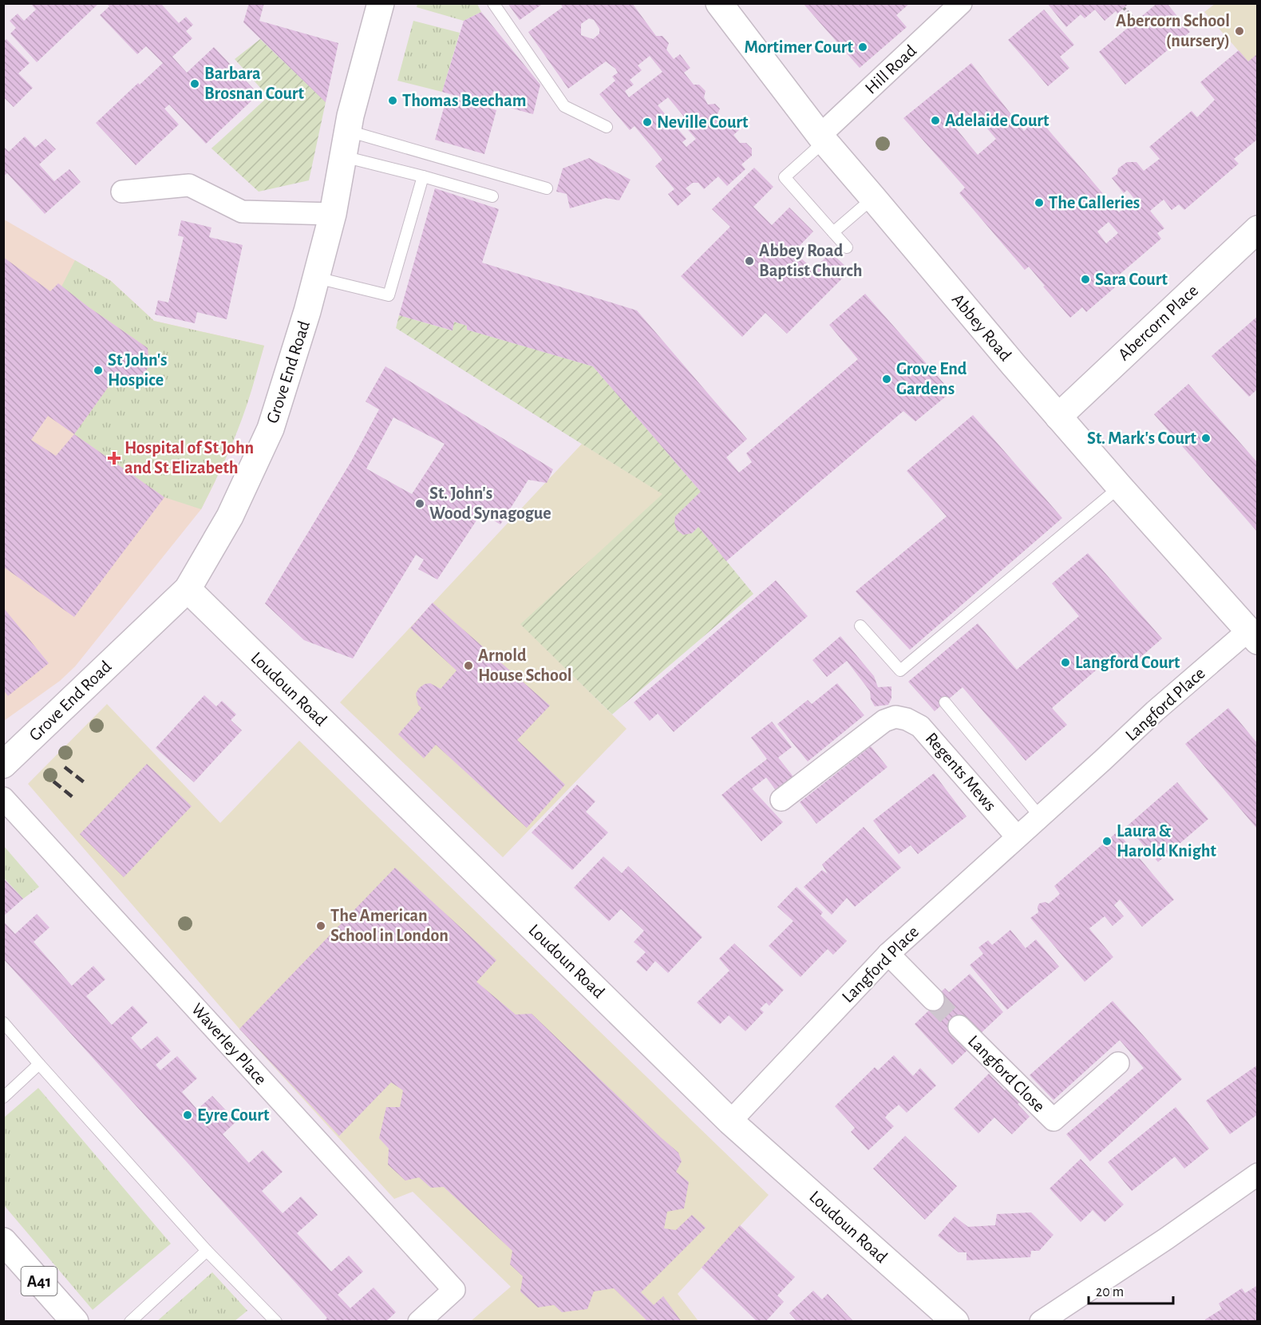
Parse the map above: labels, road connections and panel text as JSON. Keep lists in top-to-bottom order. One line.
{"streets":{"main road":["Abercorn Place","Abbey Road","Grove End Road","Loudoun Road","A41"],"street":["Hill Road","Langford Place","Regents Mews","Waverley Place","Langford Close"]},"crossings":[["Hill Road","Abbey Road"],["Abercorn Place","Abbey Road"],["Abbey Road","Langford Place"],["Grove End Road","Loudoun Road"],["Loudoun Road","Langford Place"],["Langford Place","Regents Mews"]],"places":{"other":["Abercorn School (nursery)","Mortimer Court","Barbara Brosnan Court","Thomas Beecham","Adelaide Court","Neville Court","The Galleries","Abbey Road Baptist Church","Sara Court","St John's Hospice","Grove End Gardens","St. Mark's Court","St. John's Wood Synagogue","Langford Court","Arnold House School","Laura & Harold Knight","The American School in London","Eyre Court"],"health":["Hospital of St John and St Elizabeth"]},"scale_bar":"20 m"}
